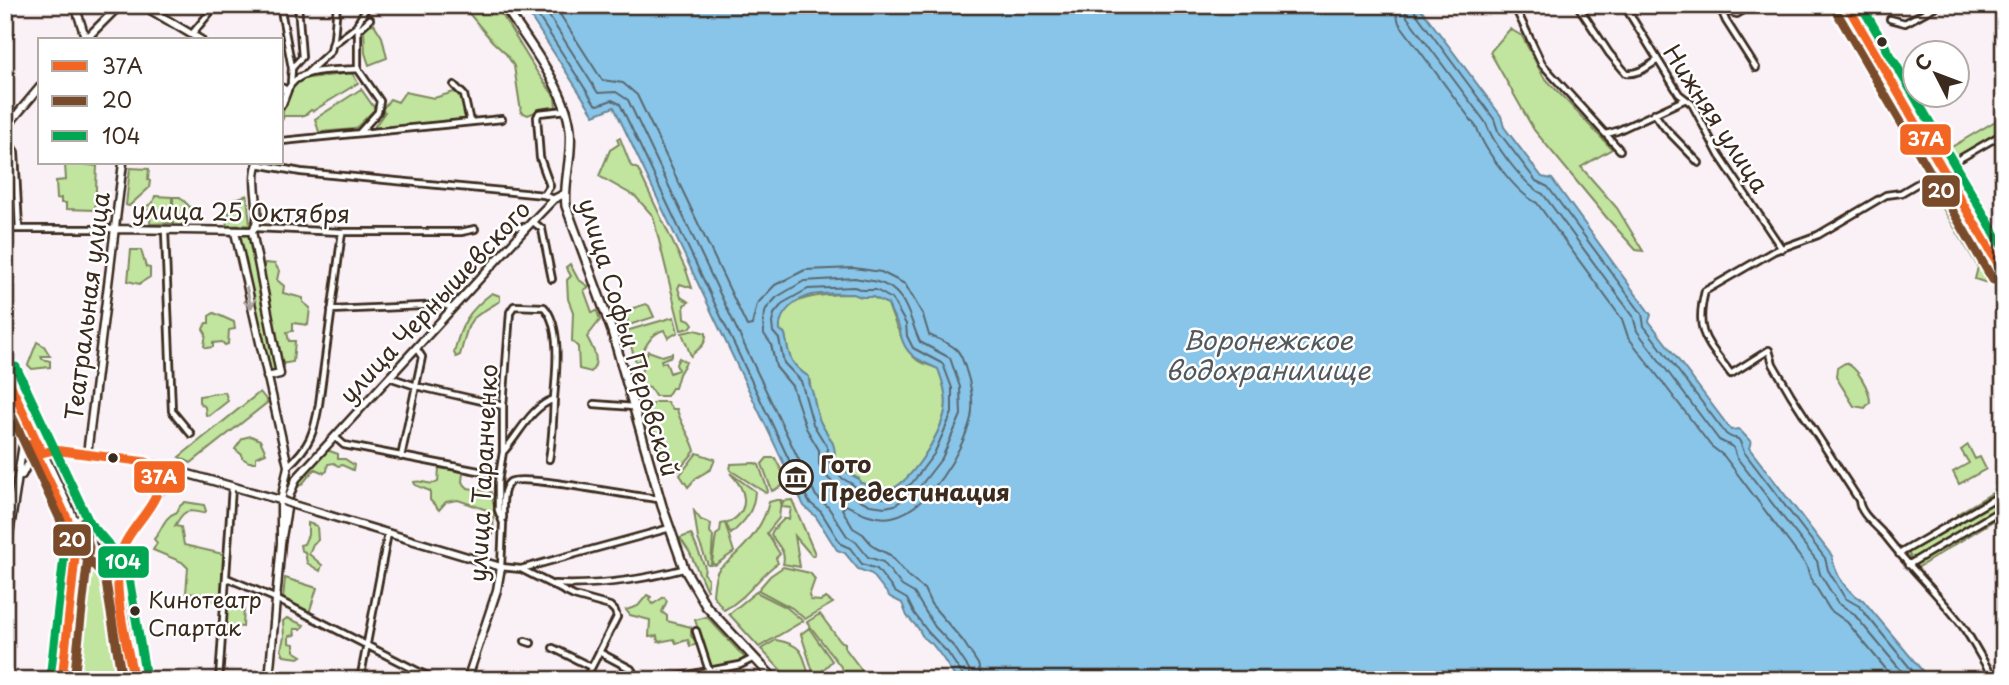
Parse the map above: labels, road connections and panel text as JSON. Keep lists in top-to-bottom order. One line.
{"streets":{"main road":["улица Софьи Перовской"],"street":["Нижняя улица","улица 25 Октября","улица Чернышевского","Театральная улица","улица Таранченко"]},"crossings":[["улица 25 Октября","Театральная улица"],["улица Чернышевского","улица Софьи Перовской"]],"water":["Воронежское водохранилище"],"places":{"museum":["Гото Предестинация"],"other":["Кинотеатр Спартак"]},"lines":["transit line 37А","transit line 104","transit line 20"],"legend":["37А","20","104"],"north":"top left"}
